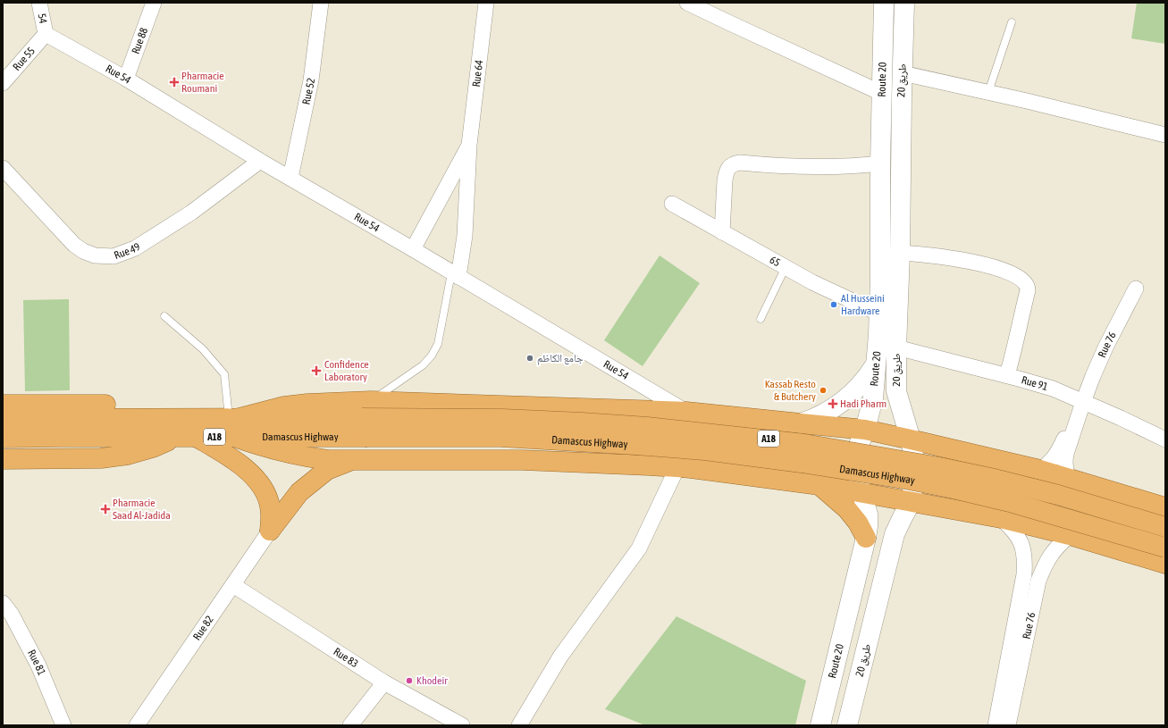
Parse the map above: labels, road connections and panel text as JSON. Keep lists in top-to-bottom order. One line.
{"streets":{"highway":["A18","Damascus Highway"],"main road":["Route 20","طريق 20"],"street":["54","Rue 88","Rue 55","Rue 64","Rue 54","Rue 52","Rue 49","65","Rue 76","Rue 91","Rue 82","Rue 83","Rue 81"]},"crossings":[["54","Rue 55"],["54","Rue 54"],["Rue 88","Rue 54"],["Rue 55","Rue 54"],["Rue 64","Rue 54"],["Rue 54","Rue 52"],["Rue 54","Rue 49"],["Route 20","65"],["طريق 20","Rue 91"],["Rue 76","Rue 91"],["Rue 82","Rue 83"]],"places":{"health":["Pharmacie Roumani","Confidence Laboratory","Hadi Pharm","Pharmacie Saad Al-Jadida"],"other":["Al Husseini Hardware","جامع الكاظم","Kassab Resto & Butchery","Khodeir"]}}
